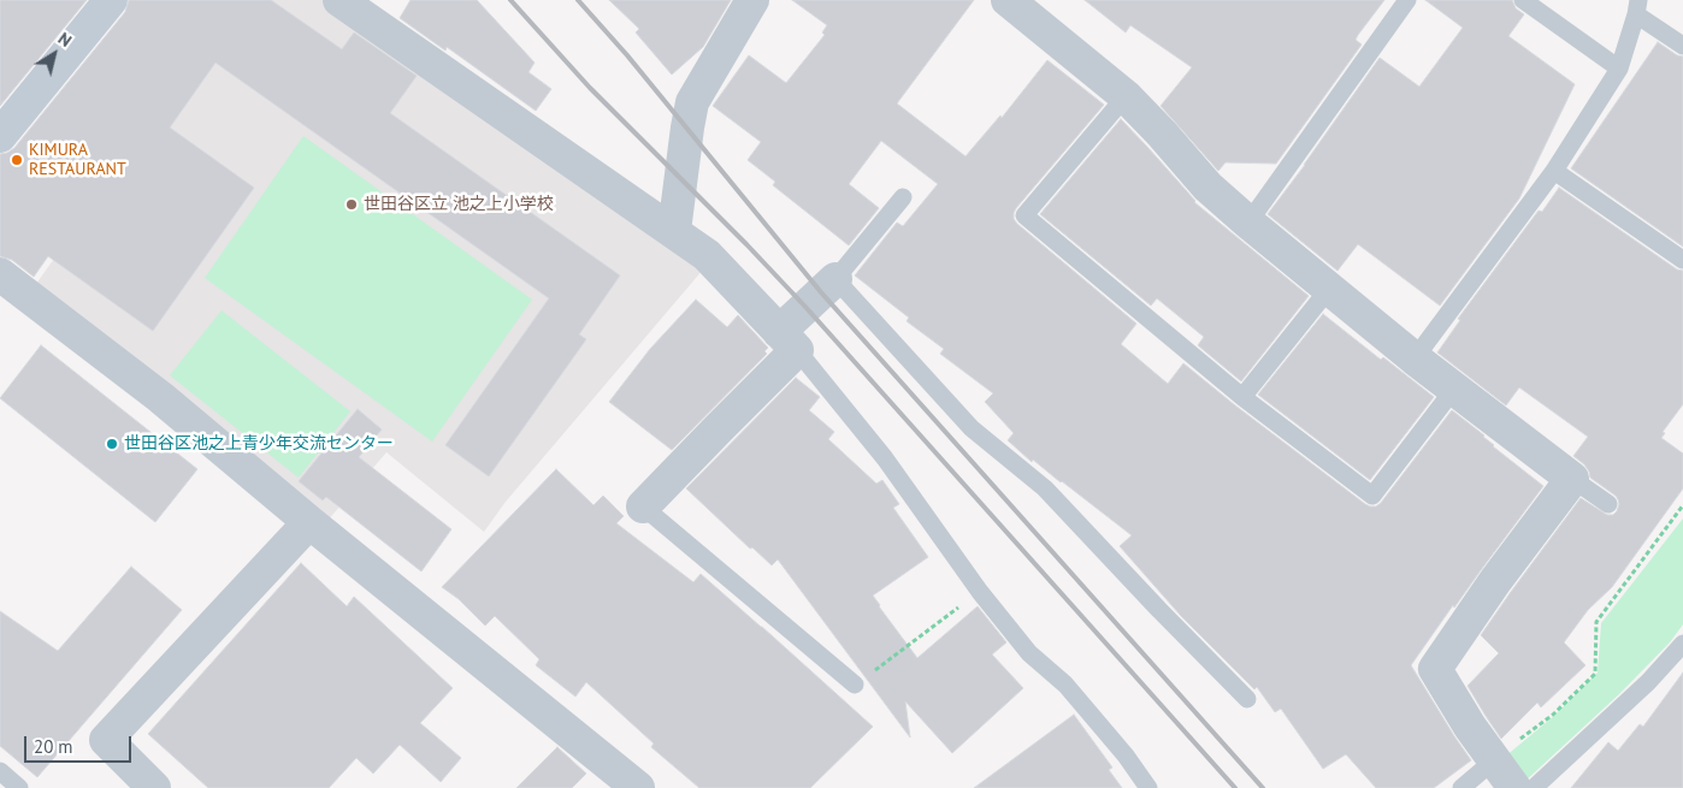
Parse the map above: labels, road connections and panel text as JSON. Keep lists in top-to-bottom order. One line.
{"places":["KIMURA RESTAURANT","世田谷区立 池之上小学校","世田谷区池之上青少年交流センター"],"scale_bar":"20 m","north":"top right"}
